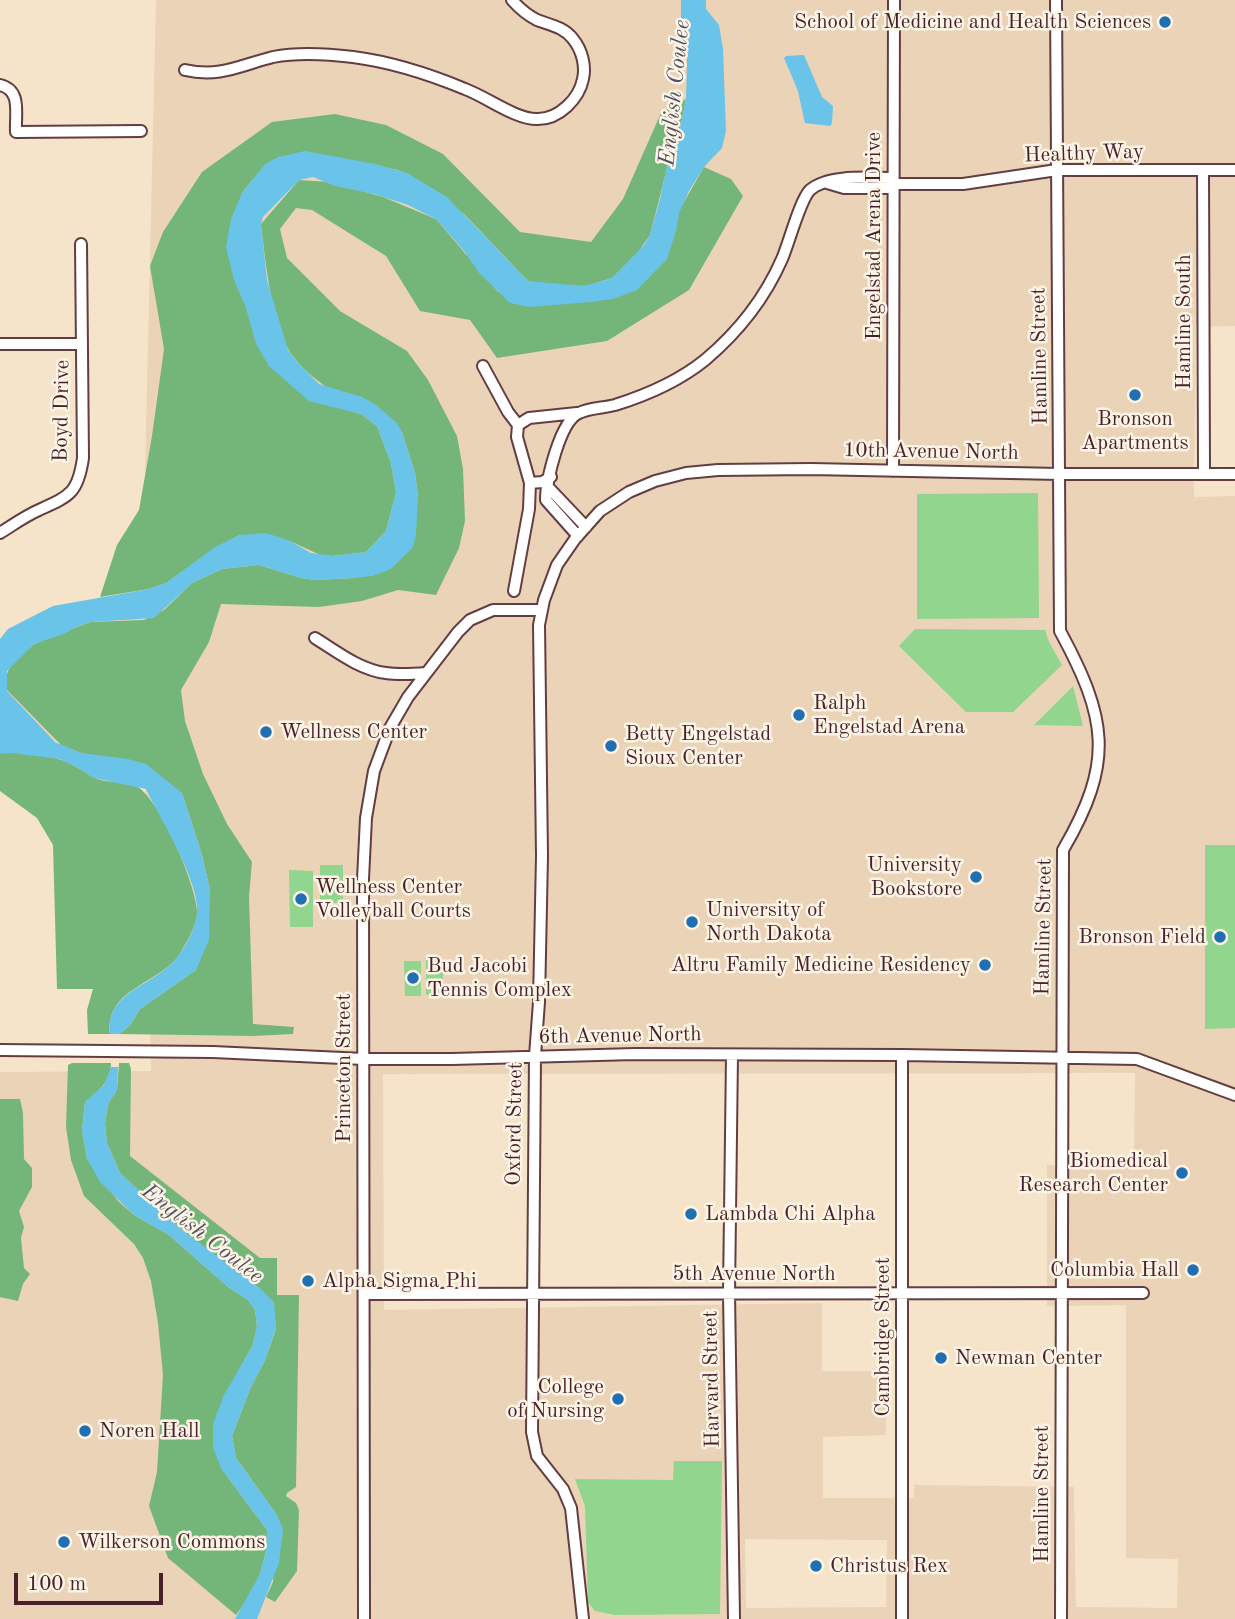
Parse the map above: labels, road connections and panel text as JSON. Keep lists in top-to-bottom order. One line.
{"streets":{"street":["Healthy Way","Engelstad Arena Drive","Hamline South","Hamline Street","Boyd Drive","10th Avenue North","6th Avenue North","Princeton Street","Oxford Street","5th Avenue North","Cambridge Street","Harvard Street"]},"crossings":[["Healthy Way","Engelstad Arena Drive"],["Healthy Way","Hamline South"],["Healthy Way","Hamline Street"],["Engelstad Arena Drive","10th Avenue North"],["Hamline South","10th Avenue North"],["Hamline Street","10th Avenue North"],["Hamline Street","6th Avenue North"],["Hamline Street","5th Avenue North"],["10th Avenue North","Oxford Street"],["6th Avenue North","Princeton Street"],["6th Avenue North","Oxford Street"],["6th Avenue North","Cambridge Street"],["6th Avenue North","Harvard Street"],["Princeton Street","Oxford Street"],["Princeton Street","5th Avenue North"],["Oxford Street","5th Avenue North"],["5th Avenue North","Cambridge Street"],["5th Avenue North","Harvard Street"]],"water":["English Coulee"],"places":["School of Medicine and Health Sciences","Bronson Apartments","Ralph Engelstad Arena","Wellness Center","Betty Engelstad Sioux Center","University Bookstore","Wellness Center Volleyball Courts","University of North Dakota","Bronson Field","Altru Family Medicine Residency","Bud Jacobi Tennis Complex","Biomedical Research Center","Lambda Chi Alpha","Columbia Hall","Alpha Sigma Phi","Newman Center","College of Nursing","Noren Hall","Wilkerson Commons","Christus Rex"],"scale_bar":"100 m"}
